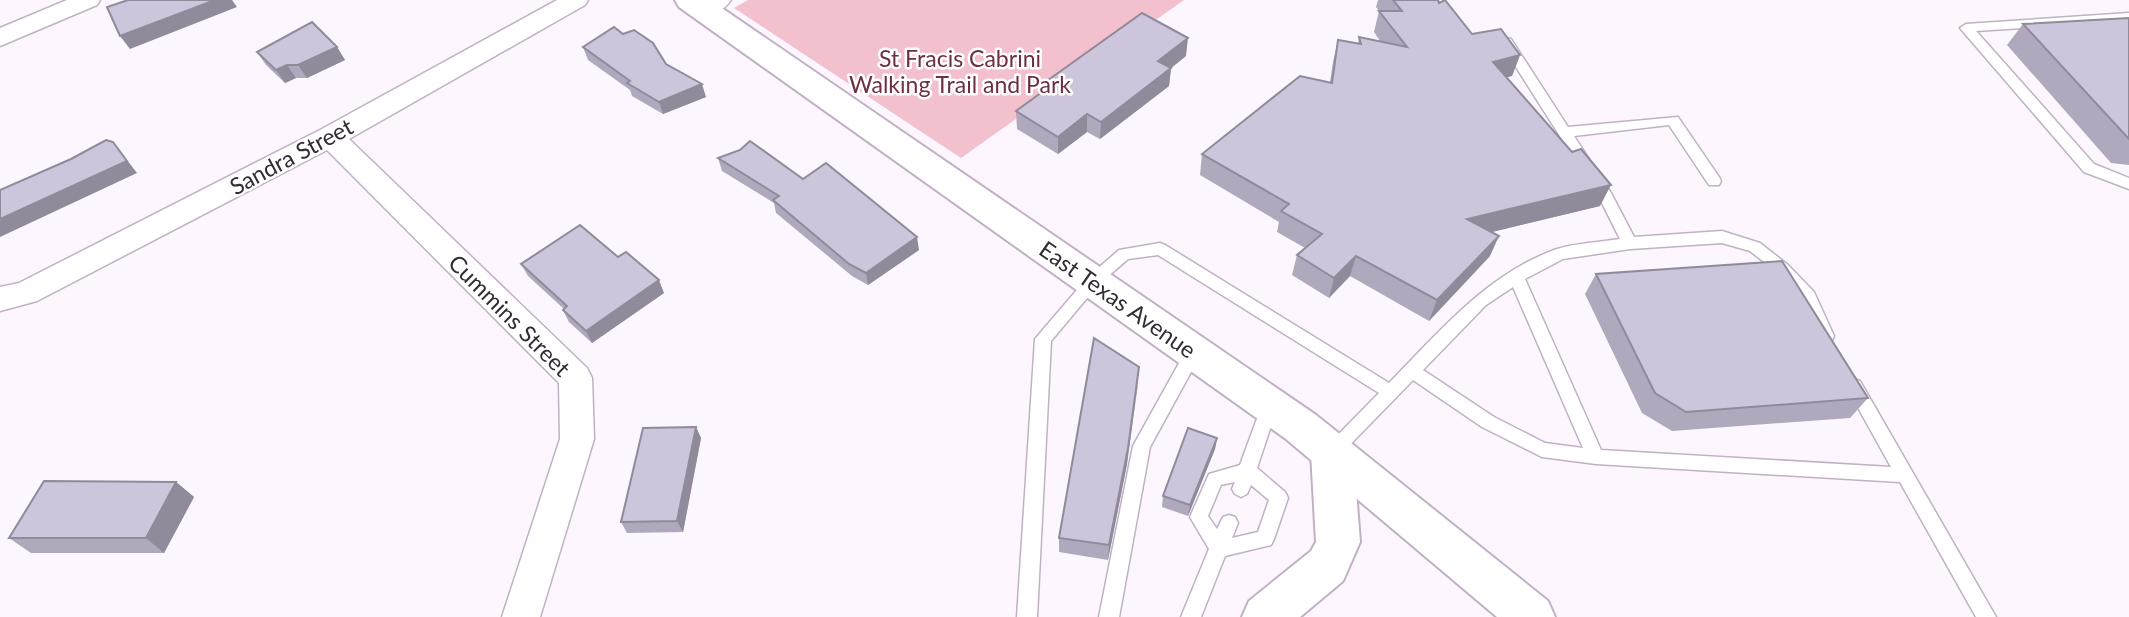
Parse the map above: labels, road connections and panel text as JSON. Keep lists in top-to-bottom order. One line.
{"streets":{"street":["Sandra Street","East Texas Avenue","Cummins Street"]},"crossings":[["Sandra Street","Cummins Street"]],"parks":["St Fracis Cabrini Walking Trail and Park"]}
